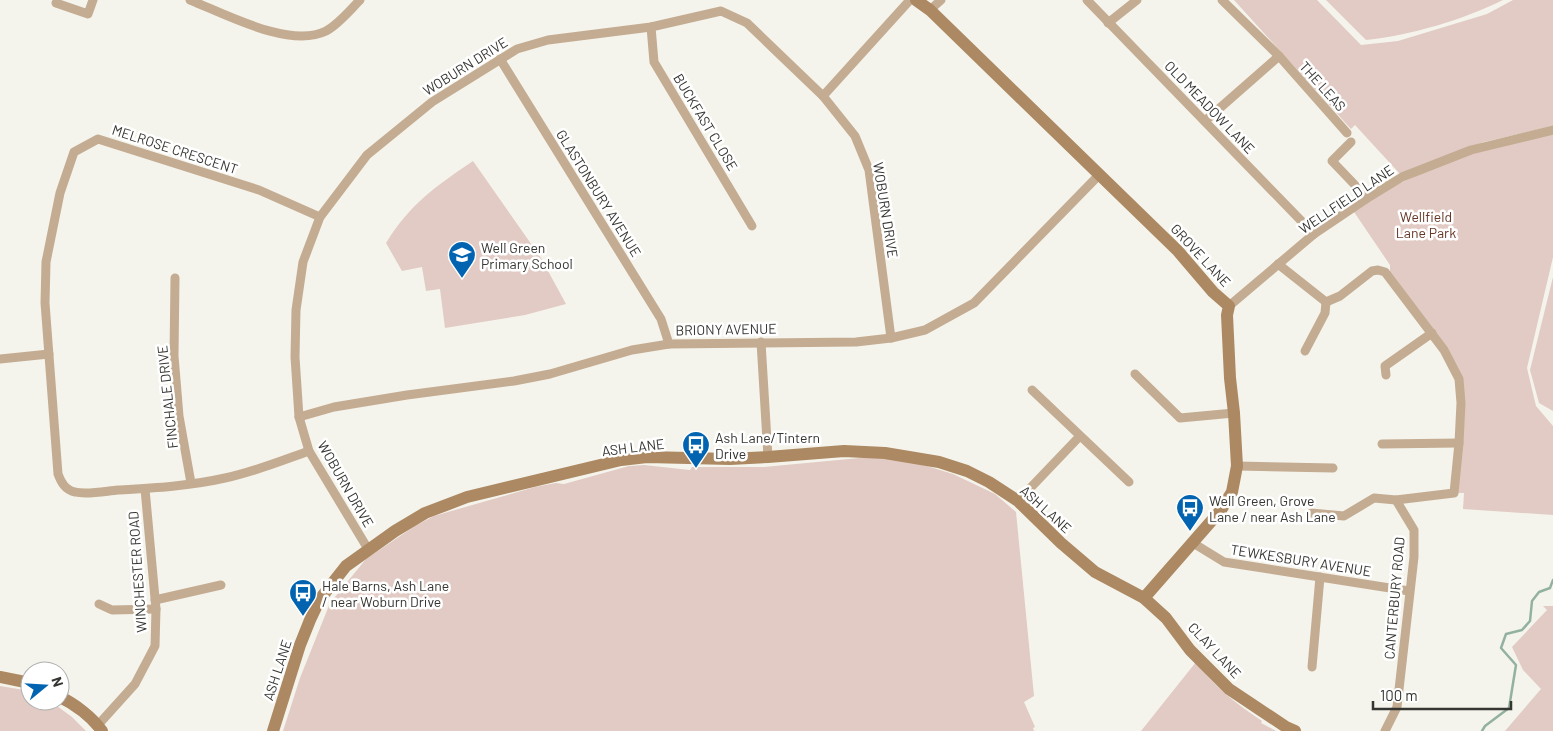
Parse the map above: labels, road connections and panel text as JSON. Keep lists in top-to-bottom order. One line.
{"streets":{"street":["WOBURN DRIVE","THE LEAS","OLD MEADOW LANE","BUCKFAST CLOSE","MELROSE CRESCENT","GLASTONBURY AVENUE","WELLFIELD LANE","GROVE LANE","BRIONY AVENUE","FINCHALE DRIVE","ASH LANE","TEWKESBURY AVENUE","WINCHESTER ROAD","CANTERBURY ROAD","CLAY LANE"]},"crossings":[["WOBURN DRIVE","BUCKFAST CLOSE"],["WOBURN DRIVE","MELROSE CRESCENT"],["WOBURN DRIVE","GLASTONBURY AVENUE"],["WOBURN DRIVE","BRIONY AVENUE"],["WOBURN DRIVE","ASH LANE"],["OLD MEADOW LANE","WELLFIELD LANE"],["MELROSE CRESCENT","FINCHALE DRIVE"],["MELROSE CRESCENT","WINCHESTER ROAD"],["GLASTONBURY AVENUE","BRIONY AVENUE"],["WELLFIELD LANE","GROVE LANE"],["GROVE LANE","BRIONY AVENUE"],["GROVE LANE","ASH LANE"],["GROVE LANE","TEWKESBURY AVENUE"],["GROVE LANE","CLAY LANE"],["ASH LANE","CLAY LANE"],["TEWKESBURY AVENUE","CANTERBURY ROAD"]],"parks":["Wellfield Lane Park"],"places":{"school or university":["Well Green Primary School"],"bus stop":["Ash Lane/Tintern Drive","Well Green, Grove Lane / near Ash Lane","Hale Barns, Ash Lane / near Woburn Drive"]},"scale_bar":"100 m","north":"right"}
